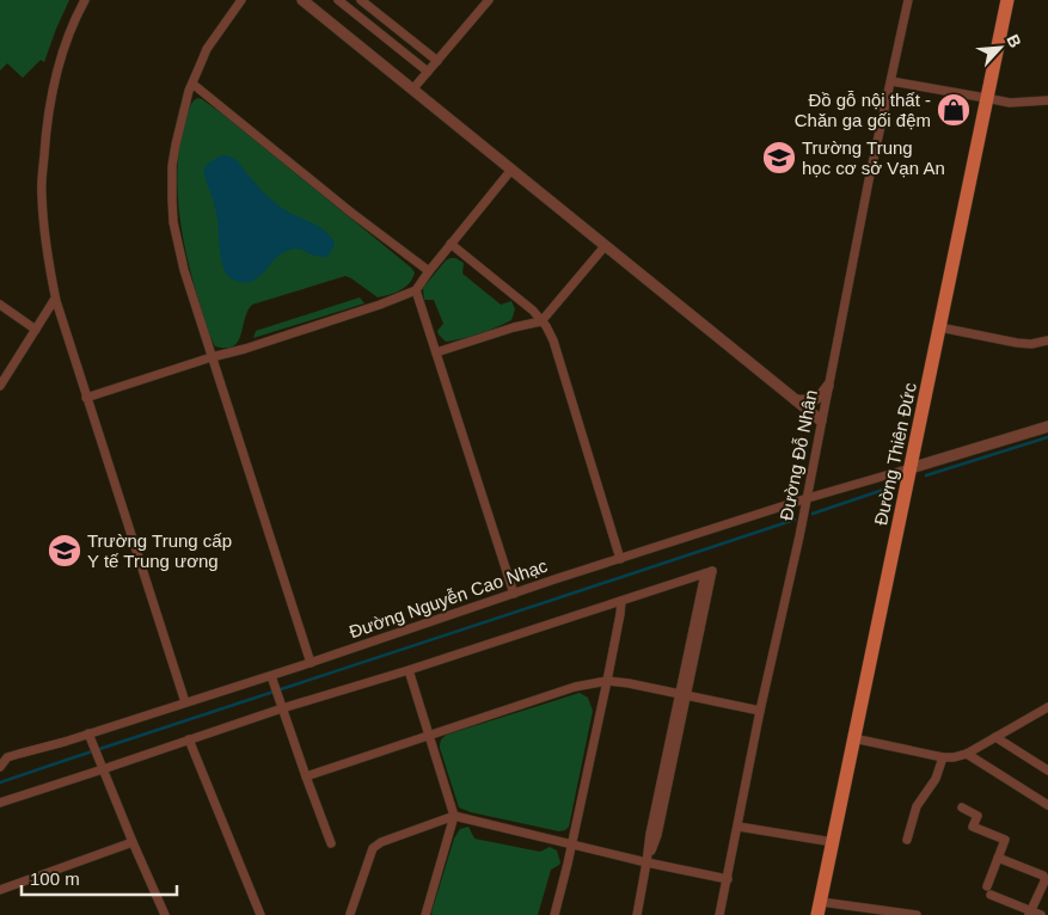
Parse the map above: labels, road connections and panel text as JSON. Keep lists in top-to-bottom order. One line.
{"streets":{"main road":["Đường Thiên Đức"],"street":["Đường Đỗ Nhân","Đường Nguyễn Cao Nhạc"]},"crossings":[["Đường Thiên Đức","Đường Nguyễn Cao Nhạc"],["Đường Đỗ Nhân","Đường Nguyễn Cao Nhạc"]],"places":{"shop":["Đồ gỗ nội thất - Chăn ga gối đệm"],"school or university":["Trường Trung học cơ sở Vạn An","Trường Trung cấp Y tế Trung ương"]},"scale_bar":"100 m","north":"top right"}
